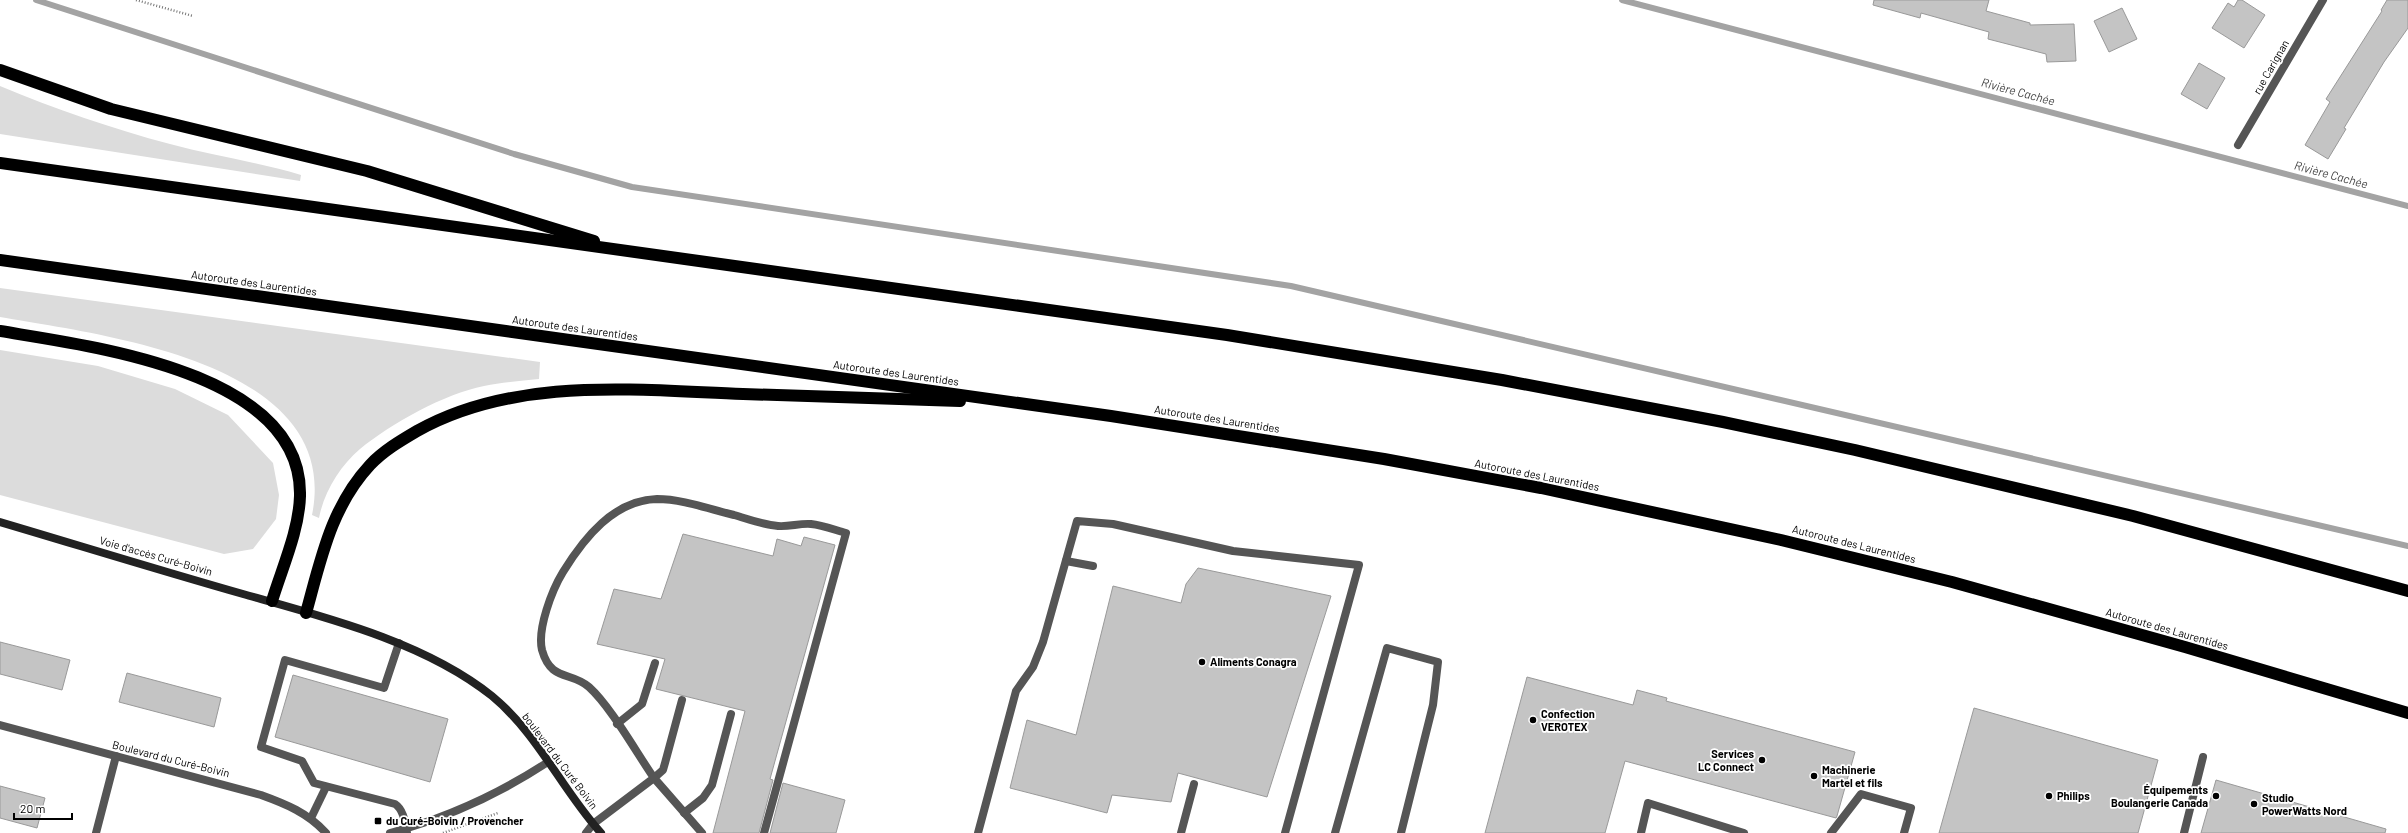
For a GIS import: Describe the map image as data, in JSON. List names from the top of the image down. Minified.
{"streets":{"highway":["Autoroute des Laurentides"],"street":["rue Carignan","Voie d'accès Curé-Boivin","Boulevard du Curé-Boivin","boulevard du Curé Boivin"]},"crossings":[["Voie d'accès Curé-Boivin","boulevard du Curé Boivin"]],"water":["Rivière Cachée"],"places":{"other":["Aliments Conagra","Confection VEROTEX","Services LC Connect","Machinerie Martel et fils","Philips","Équipements Boulangerie Canada","Studio PowerWatts Nord"],"transit":["du Curé-Boivin / Provencher"]},"scale_bar":"20 m"}
